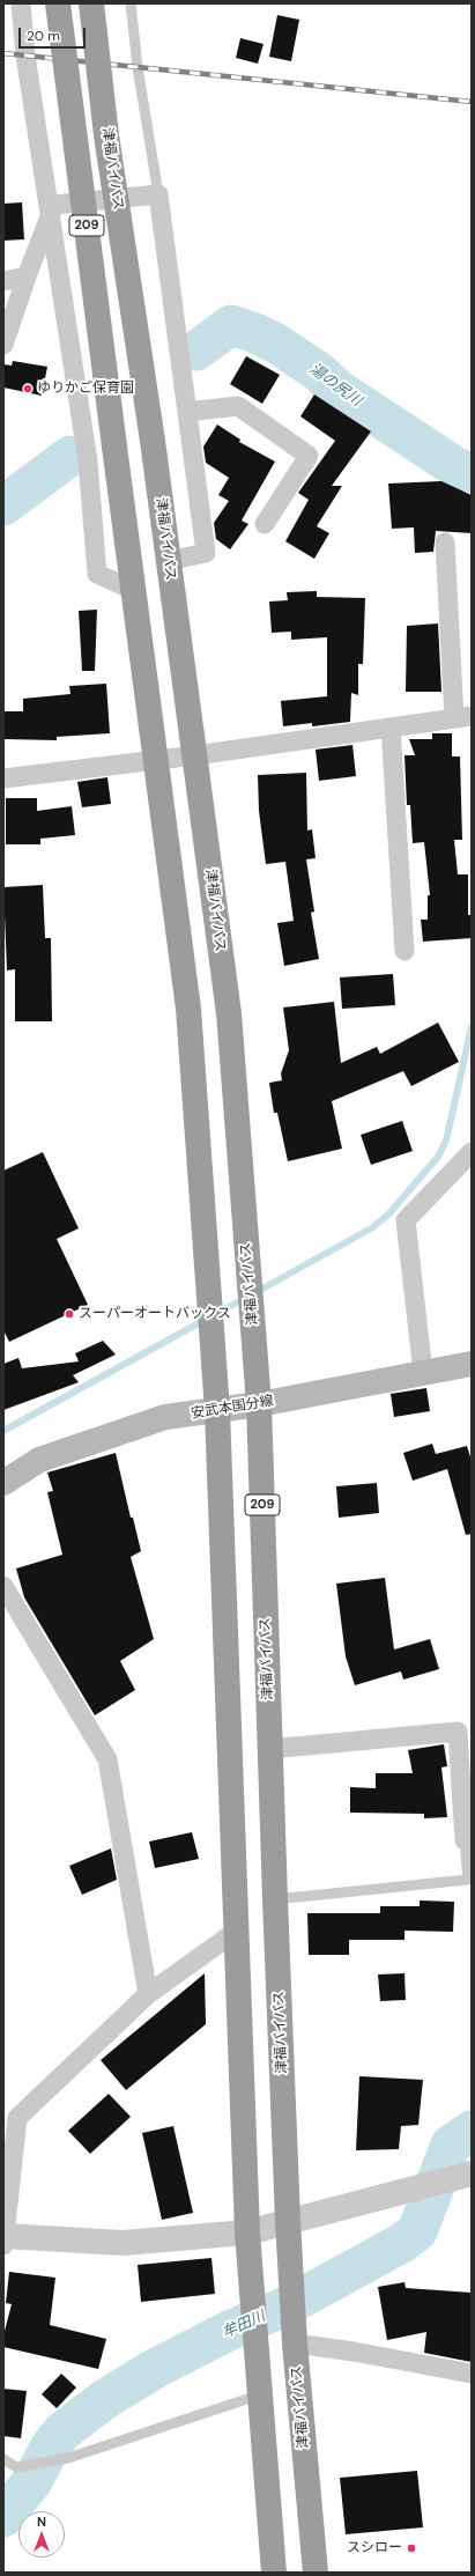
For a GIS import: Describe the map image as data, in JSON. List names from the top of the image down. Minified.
{"streets":{"highway":["津福バイパス","209"],"main road":["安武本国分線"]},"crossings":[["津福バイパス","安武本国分線"],["209","安武本国分線"]],"water":["湯の尻川","牟田川"],"places":["ゆりかご保育園","スーパーオートバックス","スシロー"],"scale_bar":"20 m","north":"top"}
